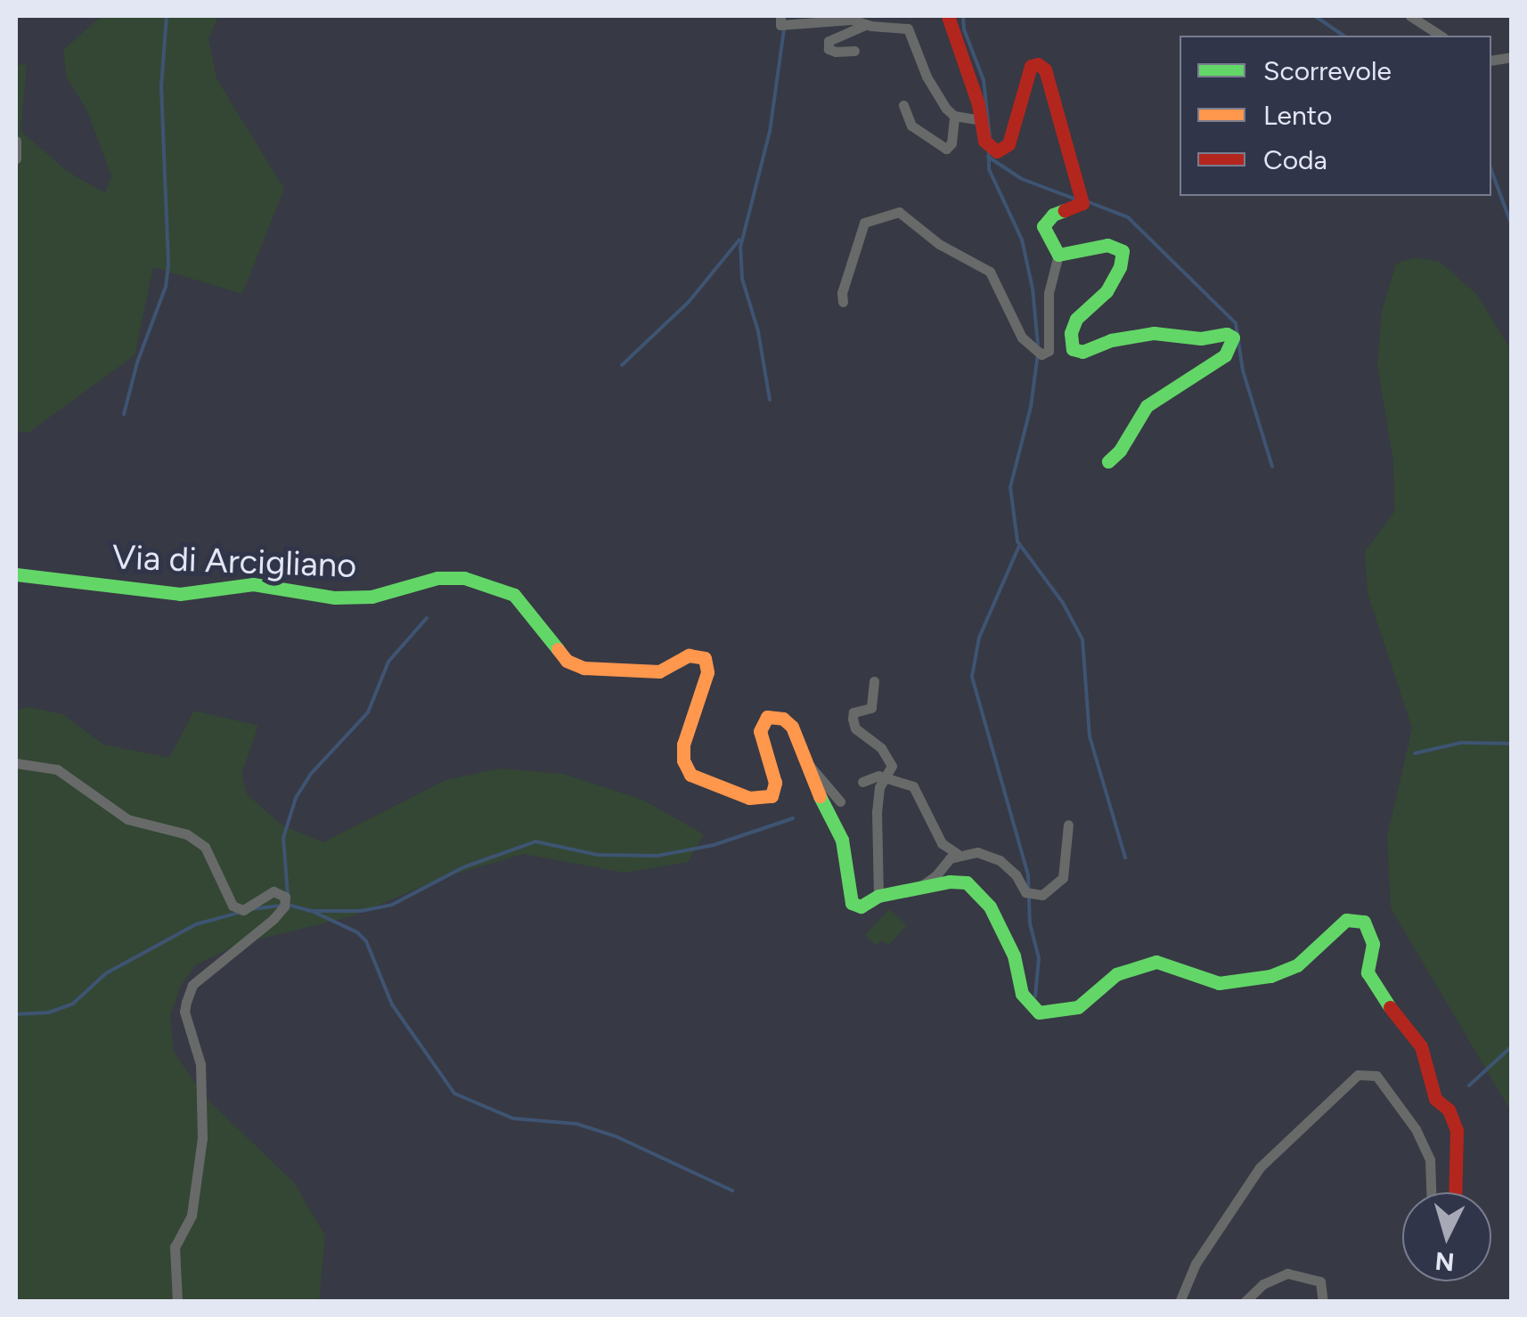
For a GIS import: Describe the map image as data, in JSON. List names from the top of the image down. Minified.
{"streets":{"street":["Via di Arcigliano"]},"legend":["Scorrevole","Lento","Coda"],"north":"bottom"}
